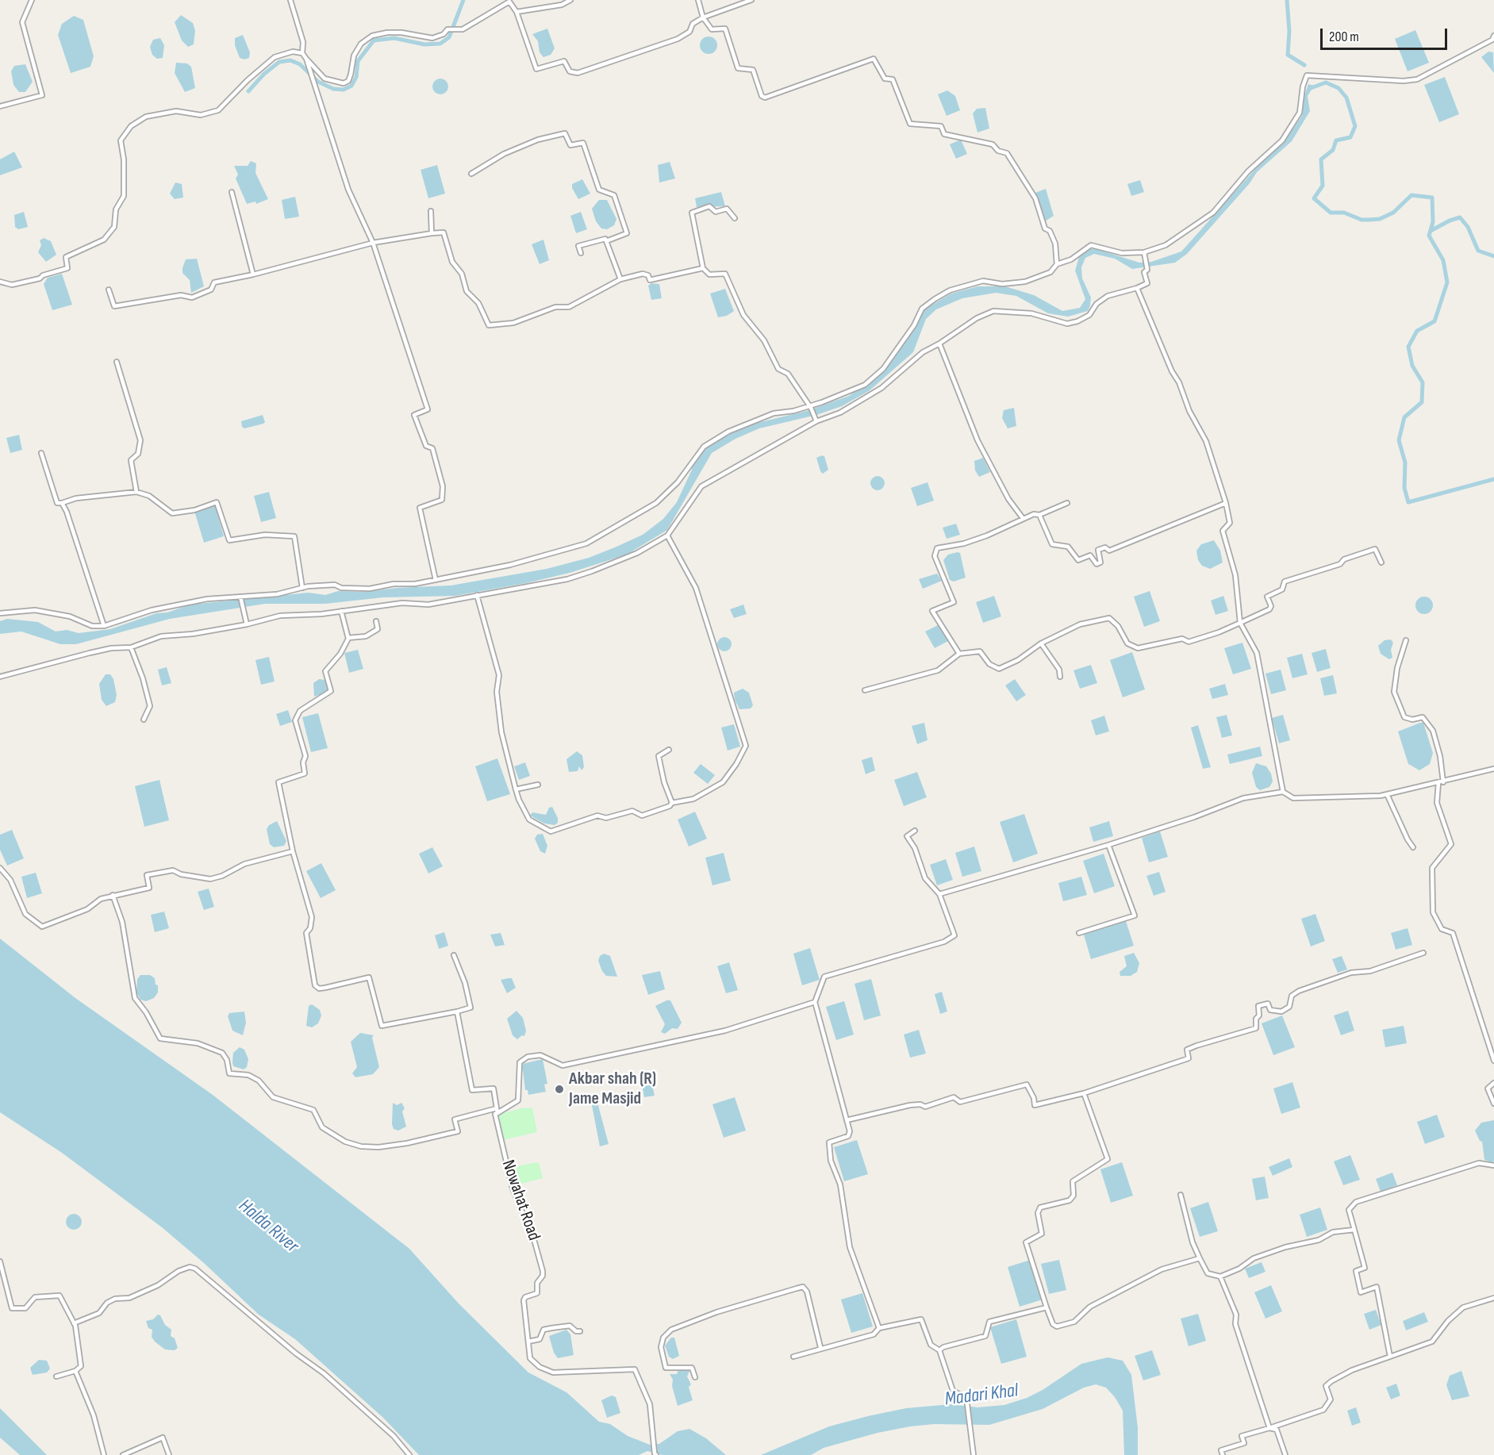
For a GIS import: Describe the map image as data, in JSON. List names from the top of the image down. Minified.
{"streets":{"street":["Nowahat Road"]},"water":["Halda River","Madari Khal"],"places":["Akbar shah (R) Jame Masjid"],"scale_bar":"200 m"}
